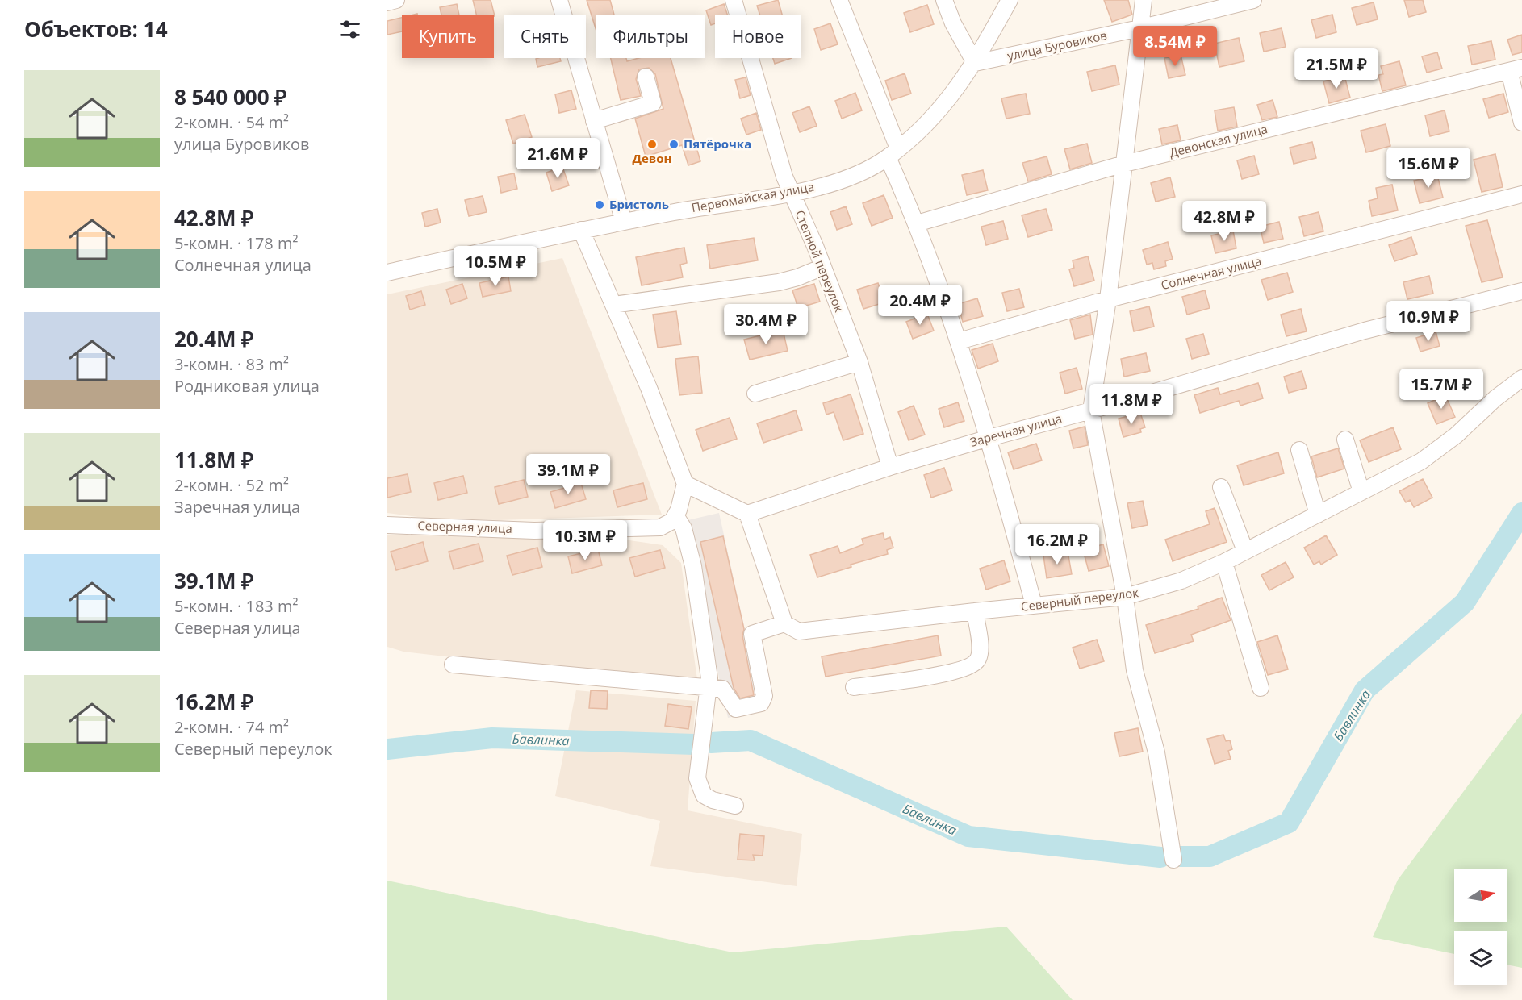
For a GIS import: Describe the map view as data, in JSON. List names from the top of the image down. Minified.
{"streets":{"street":["улица Буровиков","Девонская улица","Первомайская улица","Степной переулок","Солнечная улица","Заречная улица","Северная улица","Северный переулок"]},"crossings":[["улица Буровиков","Первомайская улица"],["Первомайская улица","Степной переулок"],["Степной переулок","Заречная улица"]],"water":["Бавлинка"],"places":["Девон","Пятёрочка","Бристоль"],"north":"right","page":{"heading":"Объектов: 14","chip":["Купить","Снять","Фильтры","Новое"],"price":["8.54M ₽","21.5M ₽","21.6M ₽","15.6M ₽","42.8M ₽","10.5M ₽","20.4M ₽","10.9M ₽","30.4M ₽","15.7M ₽","11.8M ₽","39.1M ₽","10.3M ₽","16.2M ₽"],"list":[{"name":"8 540 000 ₽","note":"2-комн. · 54 m² · улица Буровиков"},{"name":"42.8M ₽","note":"5-комн. · 178 m² · Солнечная улица"},{"name":"20.4M ₽","note":"3-комн. · 83 m² · Родниковая улица"},{"name":"11.8M ₽","note":"2-комн. · 52 m² · Заречная улица"},{"name":"39.1M ₽","note":"5-комн. · 183 m² · Северная улица"},{"name":"16.2M ₽","note":"2-комн. · 74 m² · Северный переулок"}]}}
